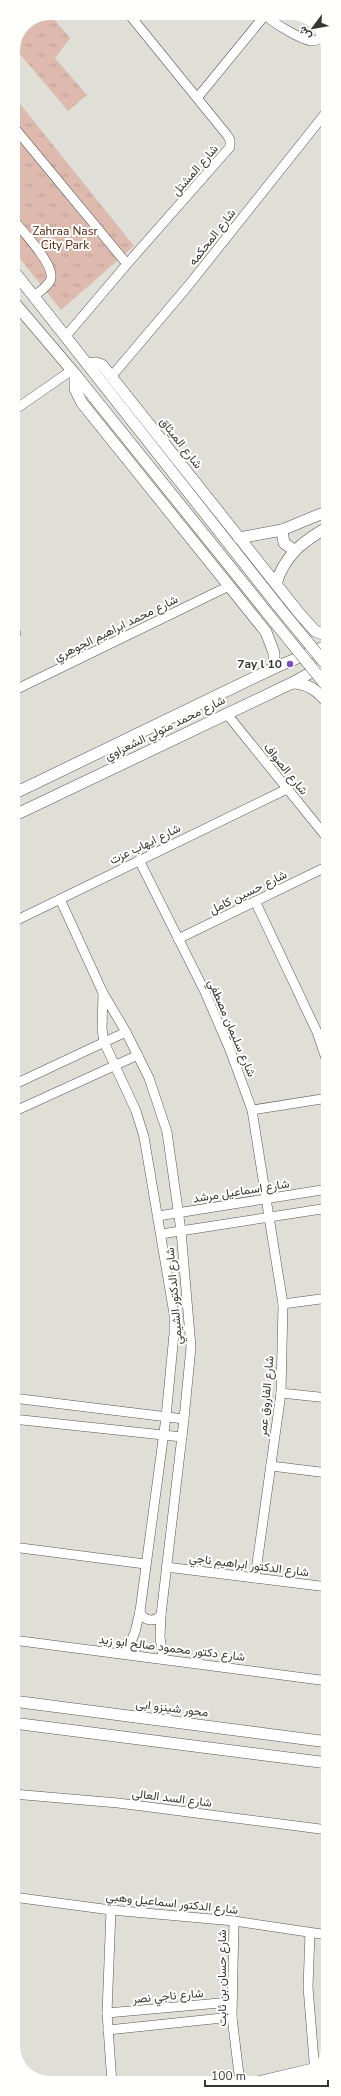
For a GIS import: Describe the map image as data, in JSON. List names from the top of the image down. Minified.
{"streets":{"main road":["شارع الميثاق","شارع محمد متولي الشعراوي","محور شينزو ابى"],"street":["شارع المشتل","شارع المحكمه","شارع محمد ابراهيم الجوهري","شارع الصواف","شارع ايهاب عزت","شارع حسين كامل","شارع سليمان مصطفي","شارع اسماعيل مرشد","شارع الدكتور الشيمي","شارع الفاروق عمر","شارع الدكتور ابراهيم ناجي","شارع دكتور محمود صالح ابو زيد","شارع السد العالى","شارع الدكتور اسماعيل وهبي","شارع حسان بن ثابت","شارع ناجي نصر"]},"crossings":[["شارع المحكمه","شارع الميثاق"],["شارع محمد متولي الشعراوي","شارع الصواف"],["شارع الصواف","شارع ايهاب عزت"],["شارع ايهاب عزت","شارع سليمان مصطفي"],["شارع ايهاب عزت","شارع الدكتور الشيمي"],["شارع حسين كامل","شارع سليمان مصطفي"],["شارع سليمان مصطفي","شارع اسماعيل مرشد"],["شارع سليمان مصطفي","شارع الفاروق عمر"],["شارع اسماعيل مرشد","شارع الدكتور الشيمي"],["شارع الدكتور الشيمي","شارع الدكتور ابراهيم ناجي"],["شارع الدكتور الشيمي","شارع دكتور محمود صالح ابو زيد"],["شارع الفاروق عمر","شارع الدكتور ابراهيم ناجي"],["شارع الدكتور اسماعيل وهبي","شارع حسان بن ثابت"],["شارع حسان بن ثابت","شارع ناجي نصر"]],"parks":["Zahraa Nasr City Park"],"places":["7ay l 10"],"scale_bar":"100 m","north":"bottom left"}
